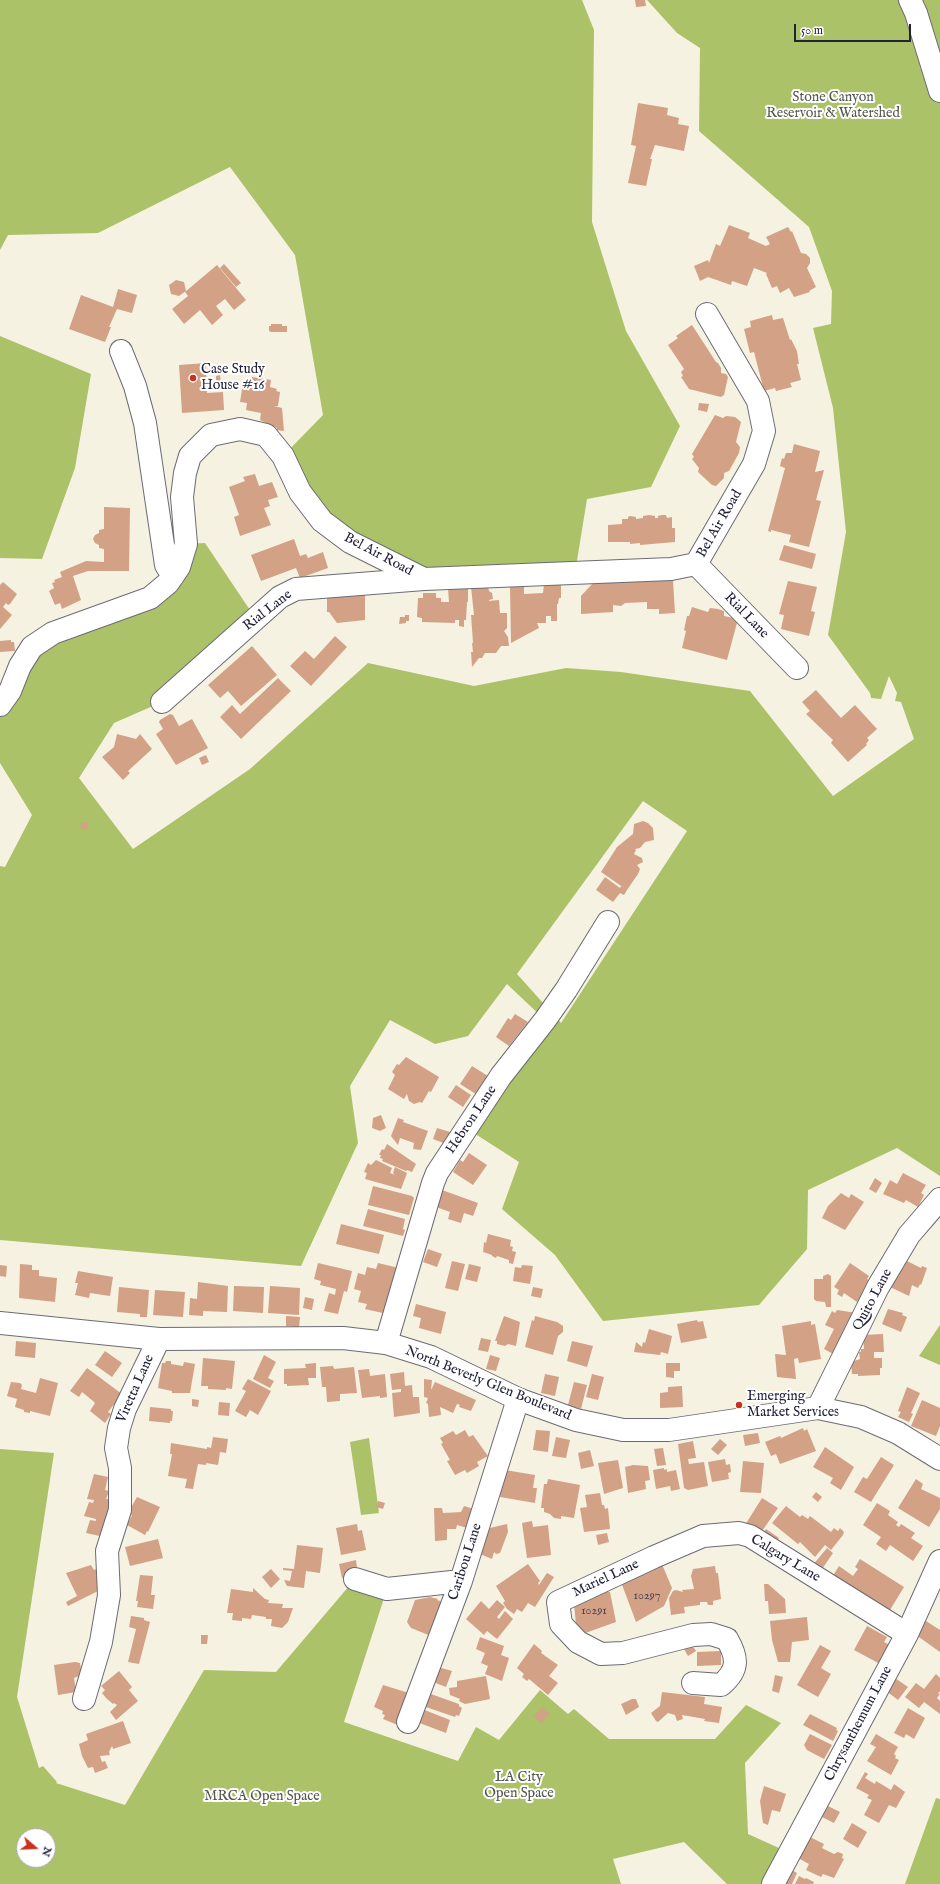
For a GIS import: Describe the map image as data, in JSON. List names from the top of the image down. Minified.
{"streets":{"street":["Bel Air Road","Rial Lane","Hebron Lane","Quito Lane","North Beverly Glen Boulevard","Viretta Lane","Calgary Lane","Caribou Lane","Mariel Lane","Chrysanthemum Lane"]},"crossings":[["Bel Air Road","Rial Lane"],["Hebron Lane","North Beverly Glen Boulevard"],["Quito Lane","North Beverly Glen Boulevard"],["North Beverly Glen Boulevard","Viretta Lane"],["North Beverly Glen Boulevard","Caribou Lane"],["Calgary Lane","Mariel Lane"],["Calgary Lane","Chrysanthemum Lane"]],"parks":["Stone Canyon Reservoir & Watershed","LA City Open Space","MRCA Open Space"],"places":["Case Study House #16","Emerging Market Services"],"house_numbers":["10297","10291"],"scale_bar":"50 m","north":"right"}
